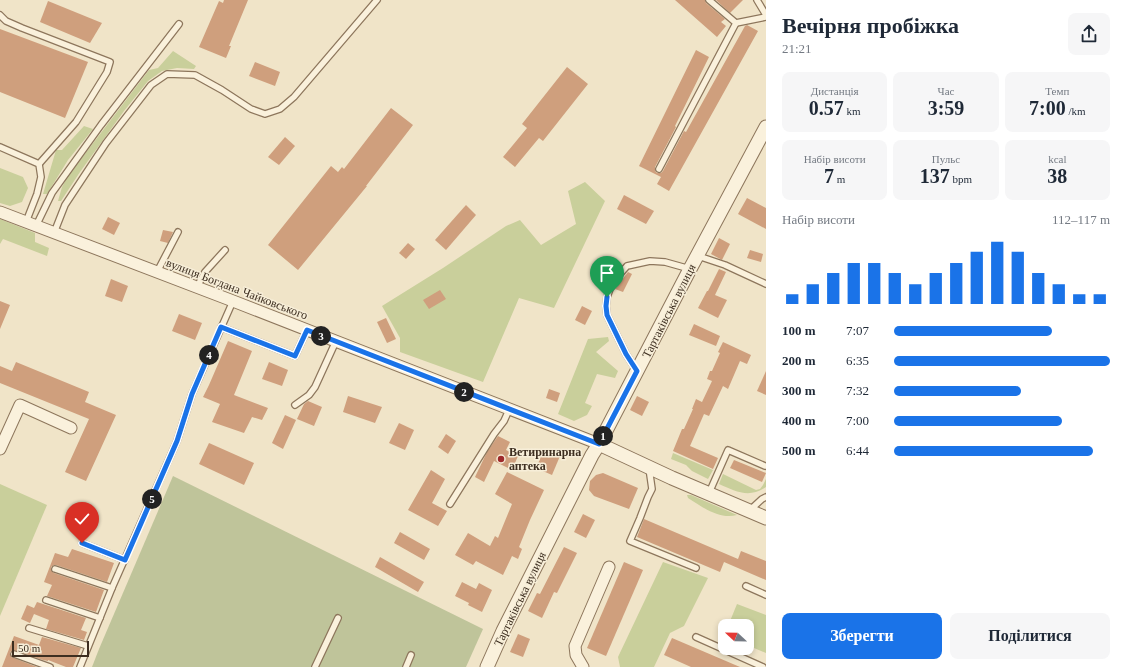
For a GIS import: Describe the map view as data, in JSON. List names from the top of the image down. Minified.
{"streets":{"street":["вулиця Богдана Чайковського","Тартаківська вулиця"]},"crossings":[["вулиця Богдана Чайковського","Тартаківська вулиця"]],"places":["Ветиринарна аптека"],"scale_bar":"50 m","north":"left","page":{"heading":["Вечірня пробіжка","21:21"],"stats":[["Дистанція","0.57 km"],["Час","3:59"],["Темп","7:00 /km"],["Набір висоти","7 m"],["Пульс","137 bpm"],["kcal","38"]],"chart":["Набір висоти","112–117 m"],"list":[{"name":"100 m","note":"7:07"},{"name":"200 m","note":"6:35"},{"name":"300 m","note":"7:32"},{"name":"400 m","note":"7:00"},{"name":"500 m","note":"6:44"}],"pins":["3","4","2","1","5"],"buttons":["Зберегти","Поділитися"],"scale":"50 m"}}
